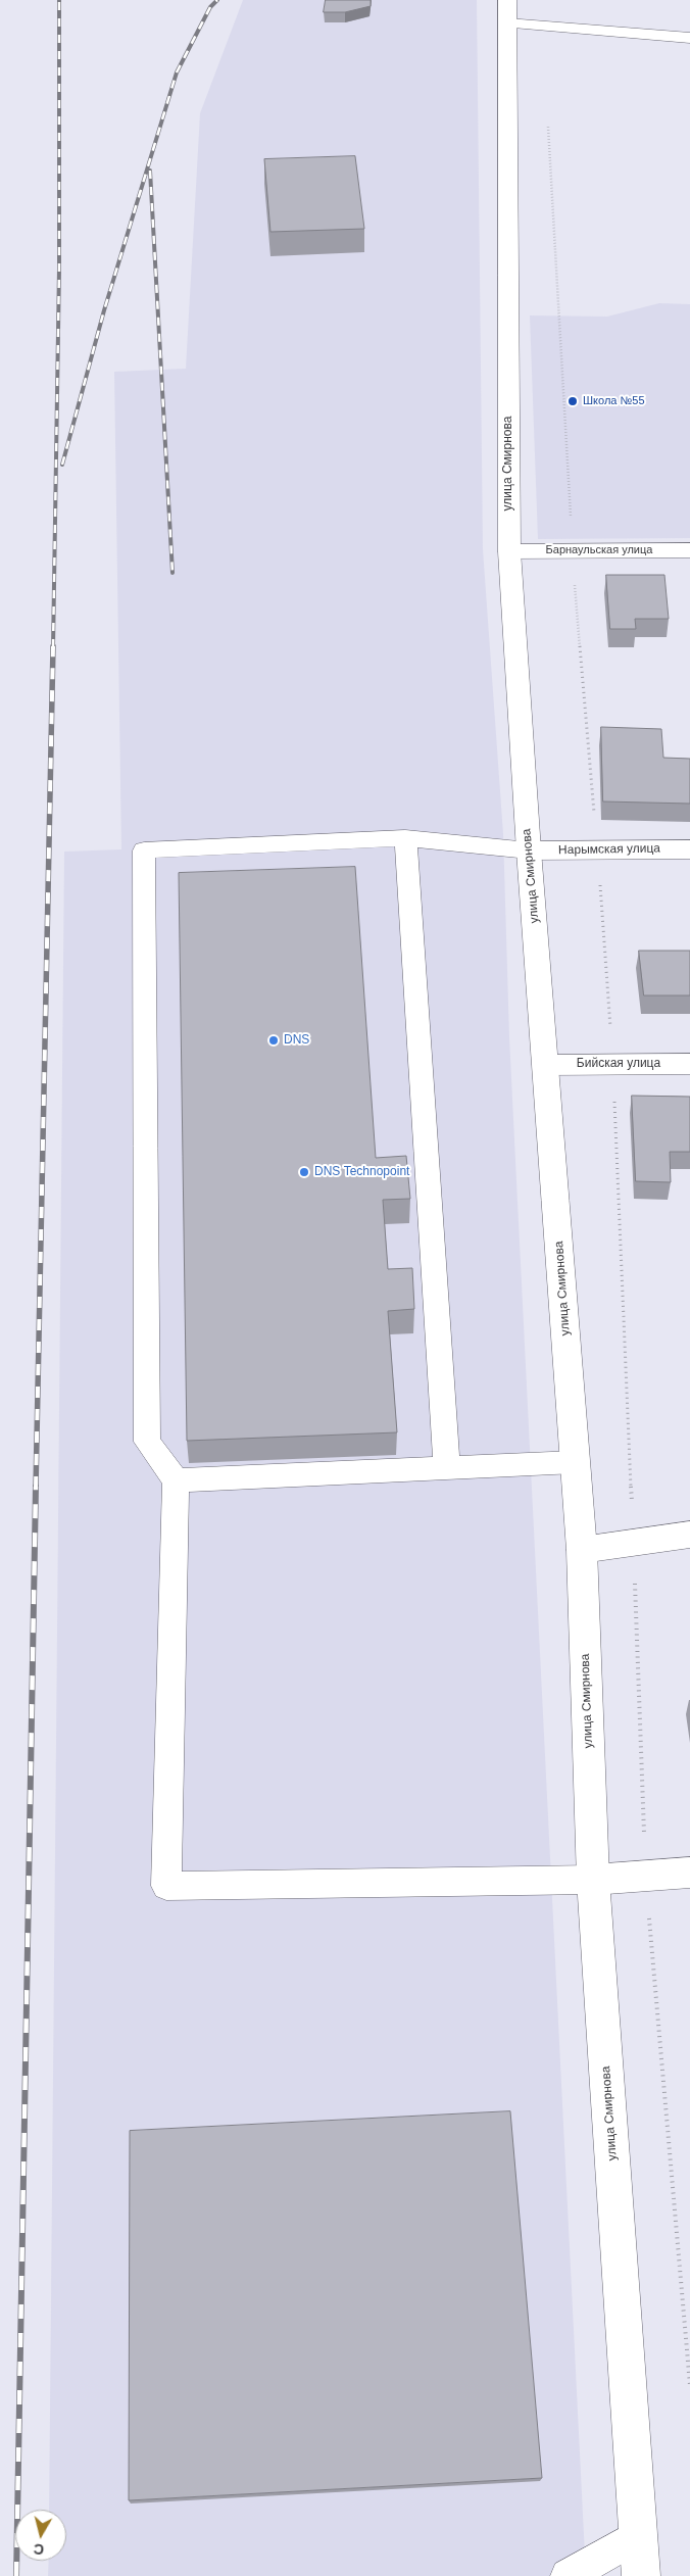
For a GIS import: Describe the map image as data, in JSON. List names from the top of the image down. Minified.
{"streets":{"main road":["улица Смирнова","Барнаульская улица","Нарымская улица","Бийская улица"]},"crossings":[["улица Смирнова","Барнаульская улица"],["улица Смирнова","Нарымская улица"],["улица Смирнова","Бийская улица"]],"places":["Школа №55","DNS","DNS Technopoint"],"north":"bottom"}
